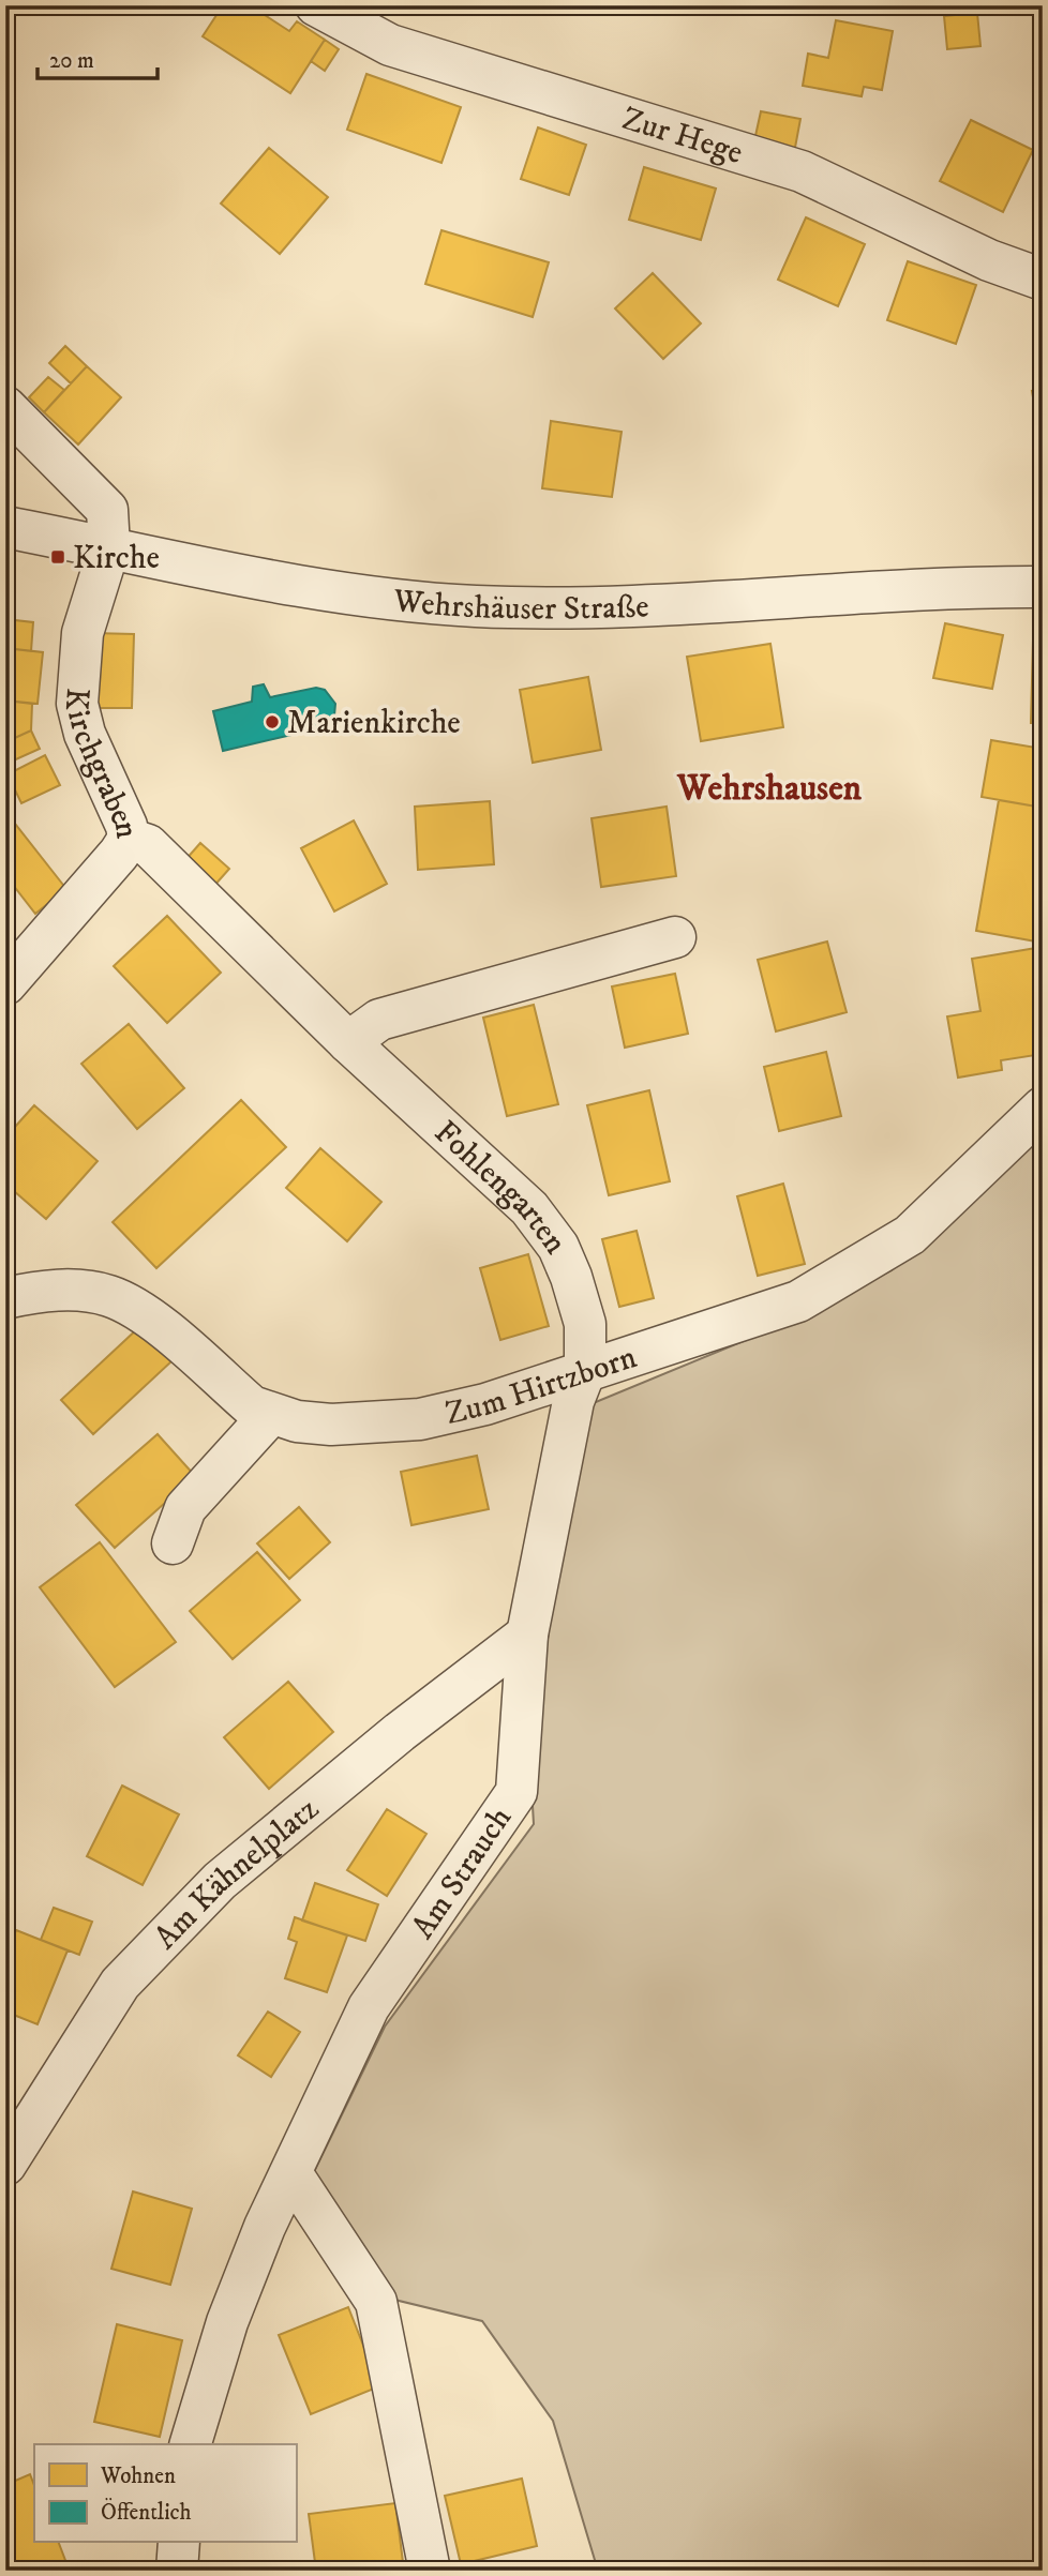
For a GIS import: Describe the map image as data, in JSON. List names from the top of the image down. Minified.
{"streets":{"street":["Zur Hege","Wehrshäuser Straße","Kirchgraben","Fohlengarten","Zum Hirtzborn","Am Strauch","Am Kähnelplatz"]},"crossings":[["Wehrshäuser Straße","Kirchgraben"],["Kirchgraben","Fohlengarten"],["Fohlengarten","Zum Hirtzborn"],["Fohlengarten","Am Strauch"],["Zum Hirtzborn","Am Strauch"],["Am Strauch","Am Kähnelplatz"]],"districts":["Wehrshausen"],"places":{"transit":["Kirche"],"other":["Marienkirche"]},"legend":["Wohnen","Öffentlich"],"scale_bar":"20 m"}
